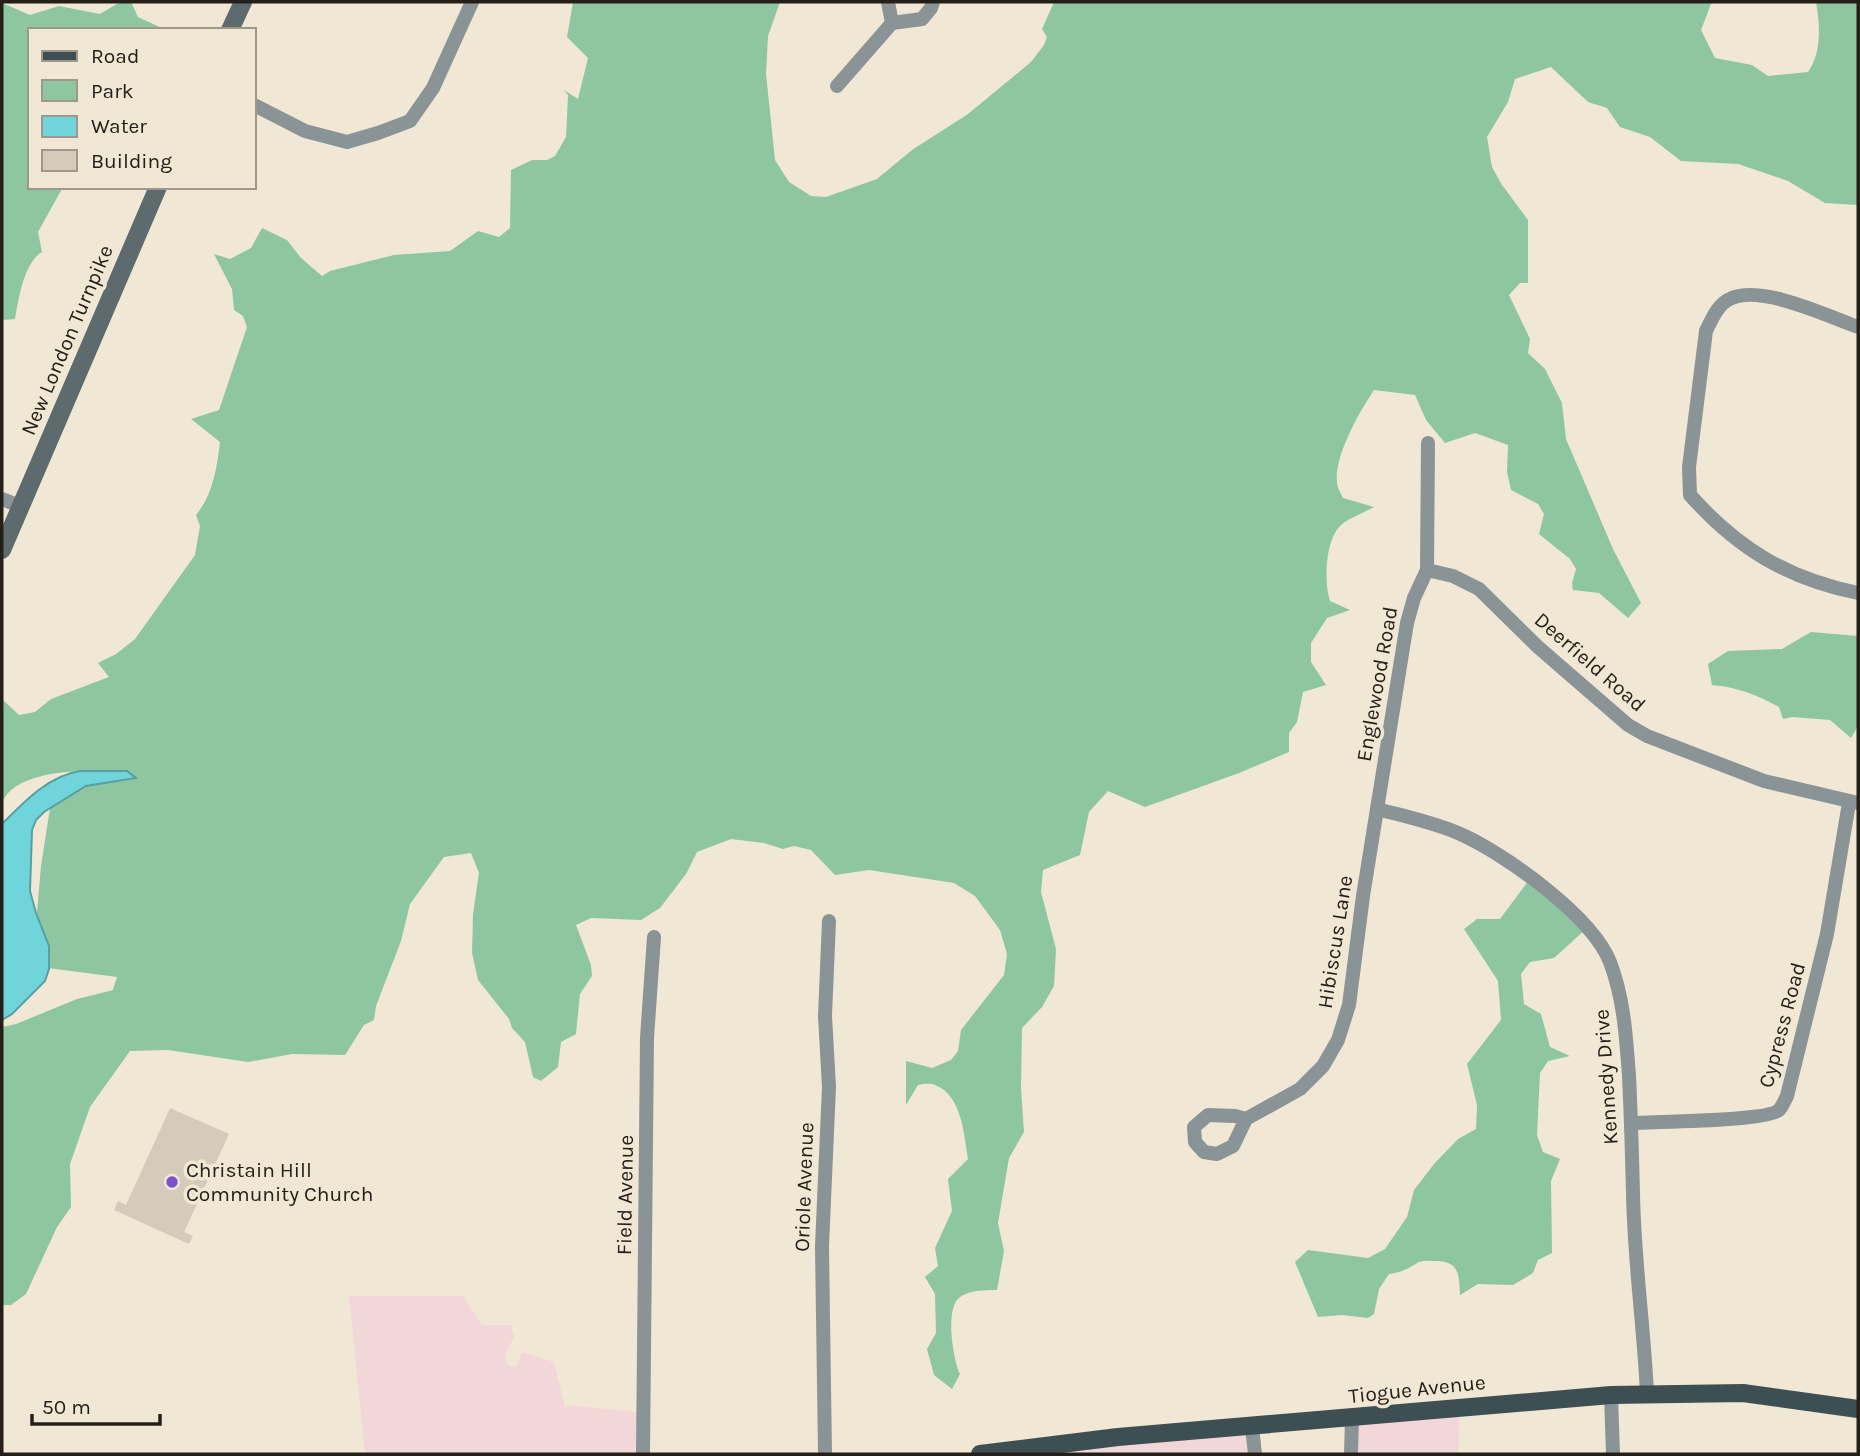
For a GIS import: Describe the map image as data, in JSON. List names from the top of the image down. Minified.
{"streets":{"main road":["New London Turnpike","Tiogue Avenue"],"street":["Deerfield Road","Englewood Road","Hibiscus Lane","Cypress Road","Kennedy Drive","Oriole Avenue","Field Avenue"]},"crossings":[["Deerfield Road","Englewood Road"],["Deerfield Road","Cypress Road"],["Englewood Road","Hibiscus Lane"],["Englewood Road","Kennedy Drive"],["Hibiscus Lane","Kennedy Drive"],["Cypress Road","Kennedy Drive"],["Kennedy Drive","Tiogue Avenue"]],"places":["Christain Hill Community Church"],"legend":["Road","Park","Water","Building"],"scale_bar":"50 m"}
